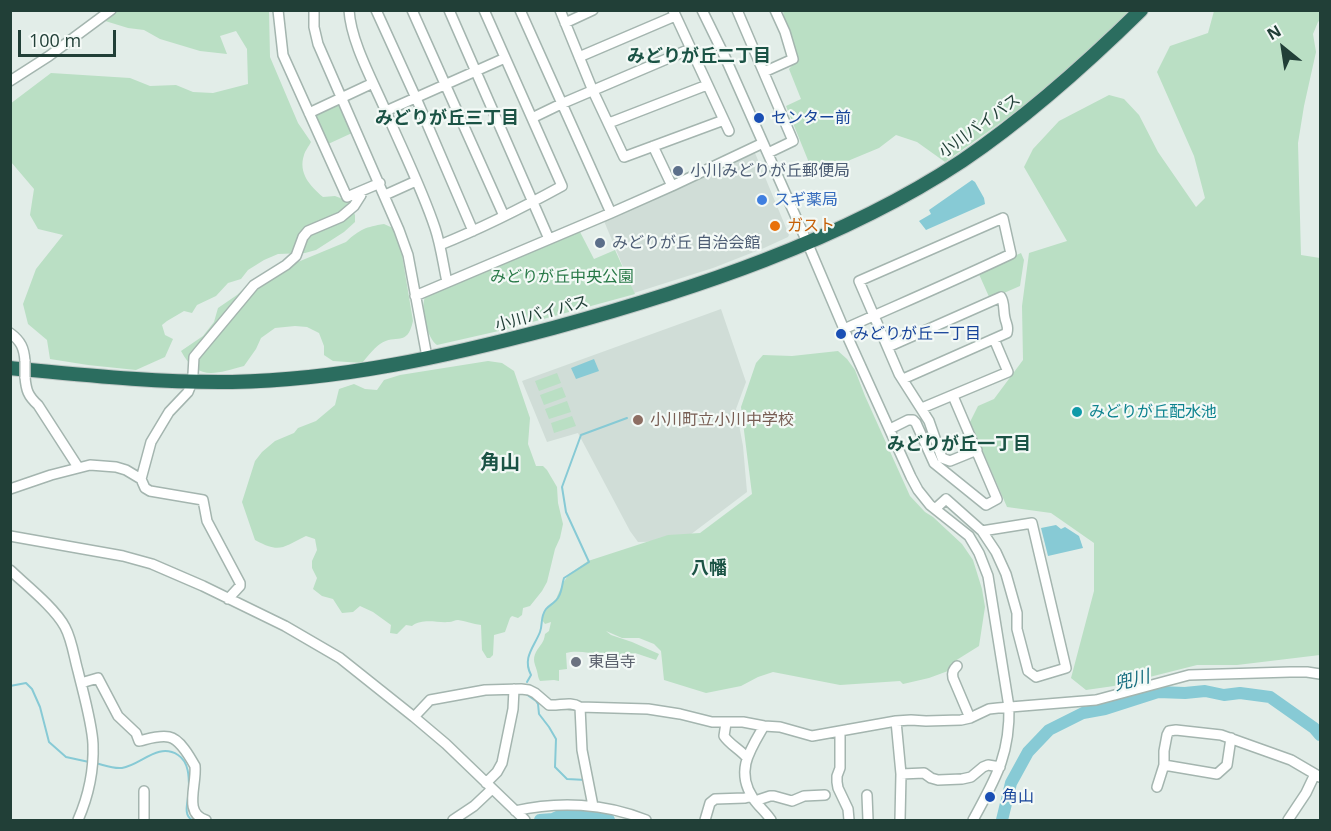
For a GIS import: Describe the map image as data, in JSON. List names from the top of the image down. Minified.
{"streets":{"highway":["小川バイパス"]},"districts":["みどりが丘二丁目","みどりが丘三丁目","みどりが丘一丁目","角山","八幡"],"water":["兜川"],"parks":["みどりが丘中央公園"],"places":["センター前","小川みどりが丘郵便局","スギ薬局","ガスト","みどりが丘 自治会館","みどりが丘一丁目","みどりが丘配水池","小川町立小川中学校","東昌寺","角山"],"scale_bar":"100 m","north":"top left"}
